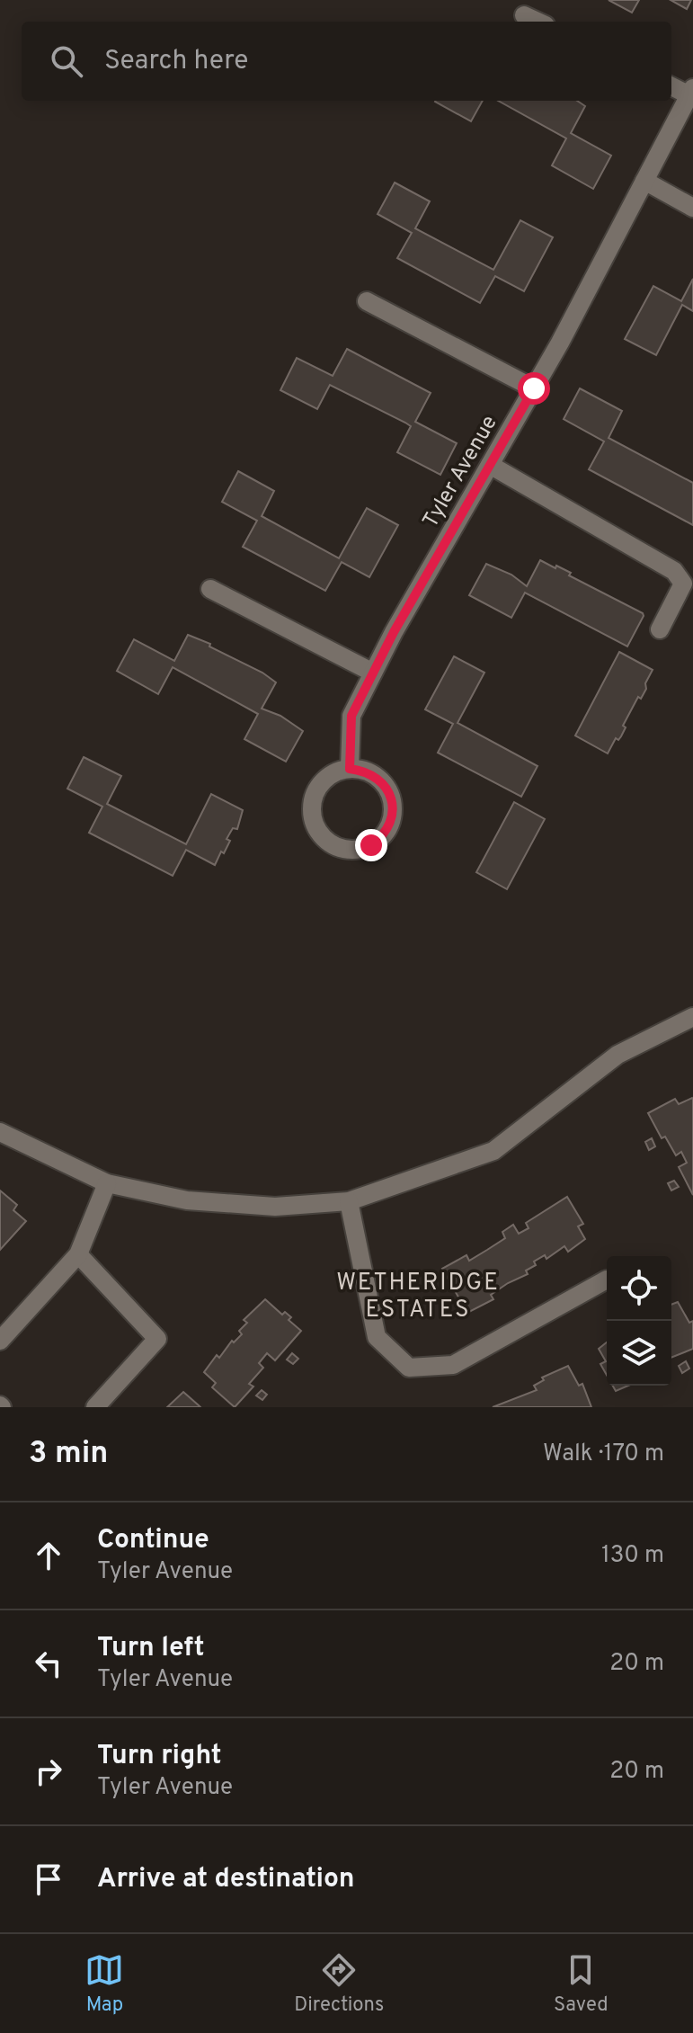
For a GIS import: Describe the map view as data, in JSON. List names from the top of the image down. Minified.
{"streets":{"street":["Tyler Avenue"]},"districts":["WETHERIDGE ESTATES"],"page":{"search":"Search here","heading":["3 min","Walk · 170 m"],"list":[["Continue","Tyler Avenue","130 m"],["Turn left","Tyler Avenue","20 m"],["Turn right","Tyler Avenue","20 m"],"Arrive at destination"],"nav":["Map","Directions","Saved"]}}
